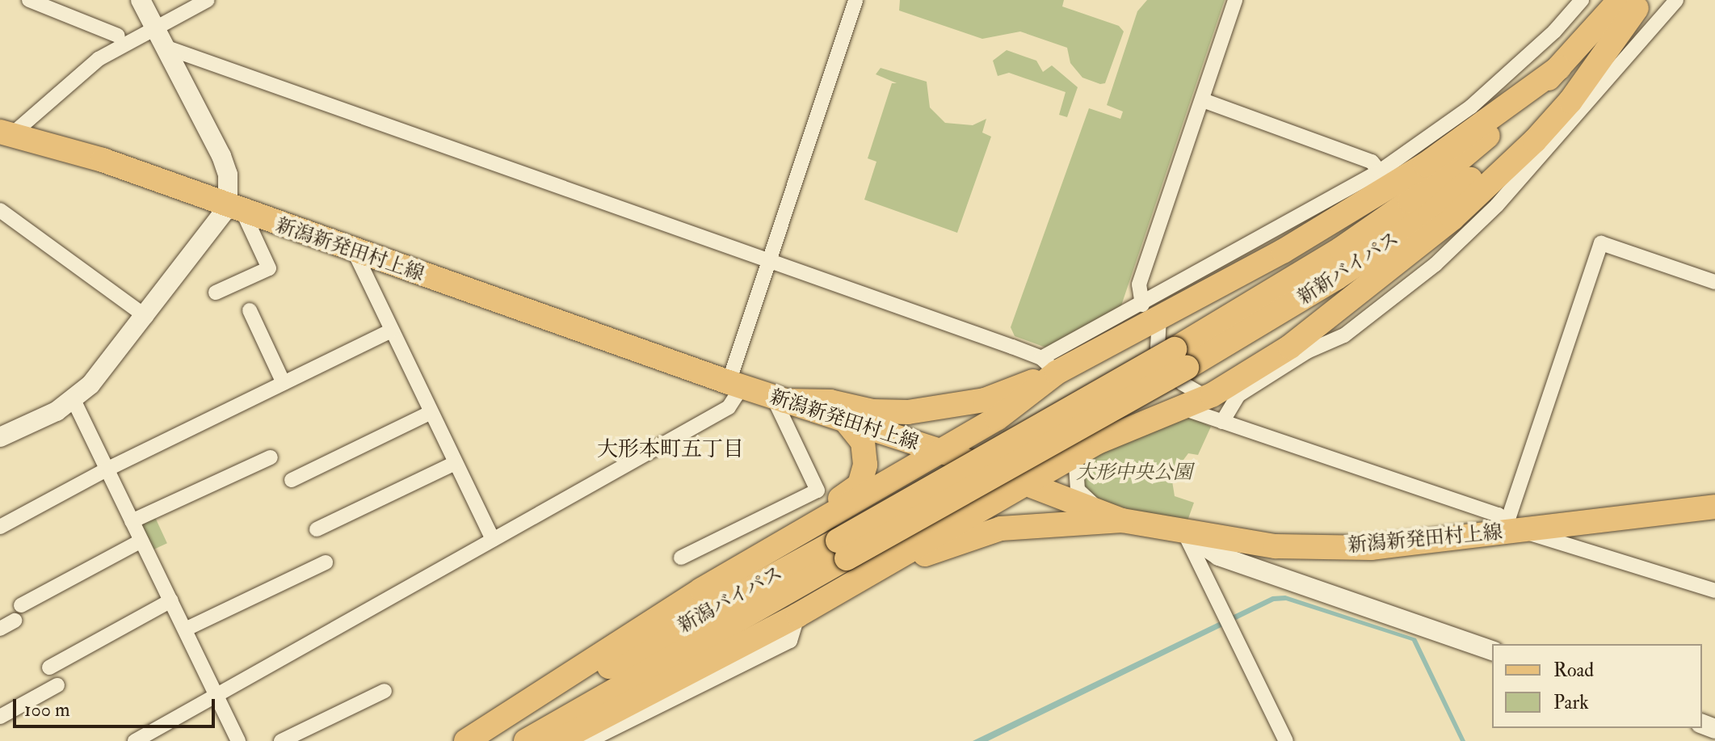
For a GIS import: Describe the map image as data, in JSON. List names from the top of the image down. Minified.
{"streets":{"main road":["新潟新発田村上線","新新バイパス","新潟バイパス"]},"crossings":[["新潟新発田村上線","新新バイパス"],["新潟新発田村上線","新潟バイパス"],["新新バイパス","新潟バイパス"]],"districts":["大形本町五丁目"],"parks":["大形中央公園"],"legend":["Road","Park"],"scale_bar":"100 m"}
